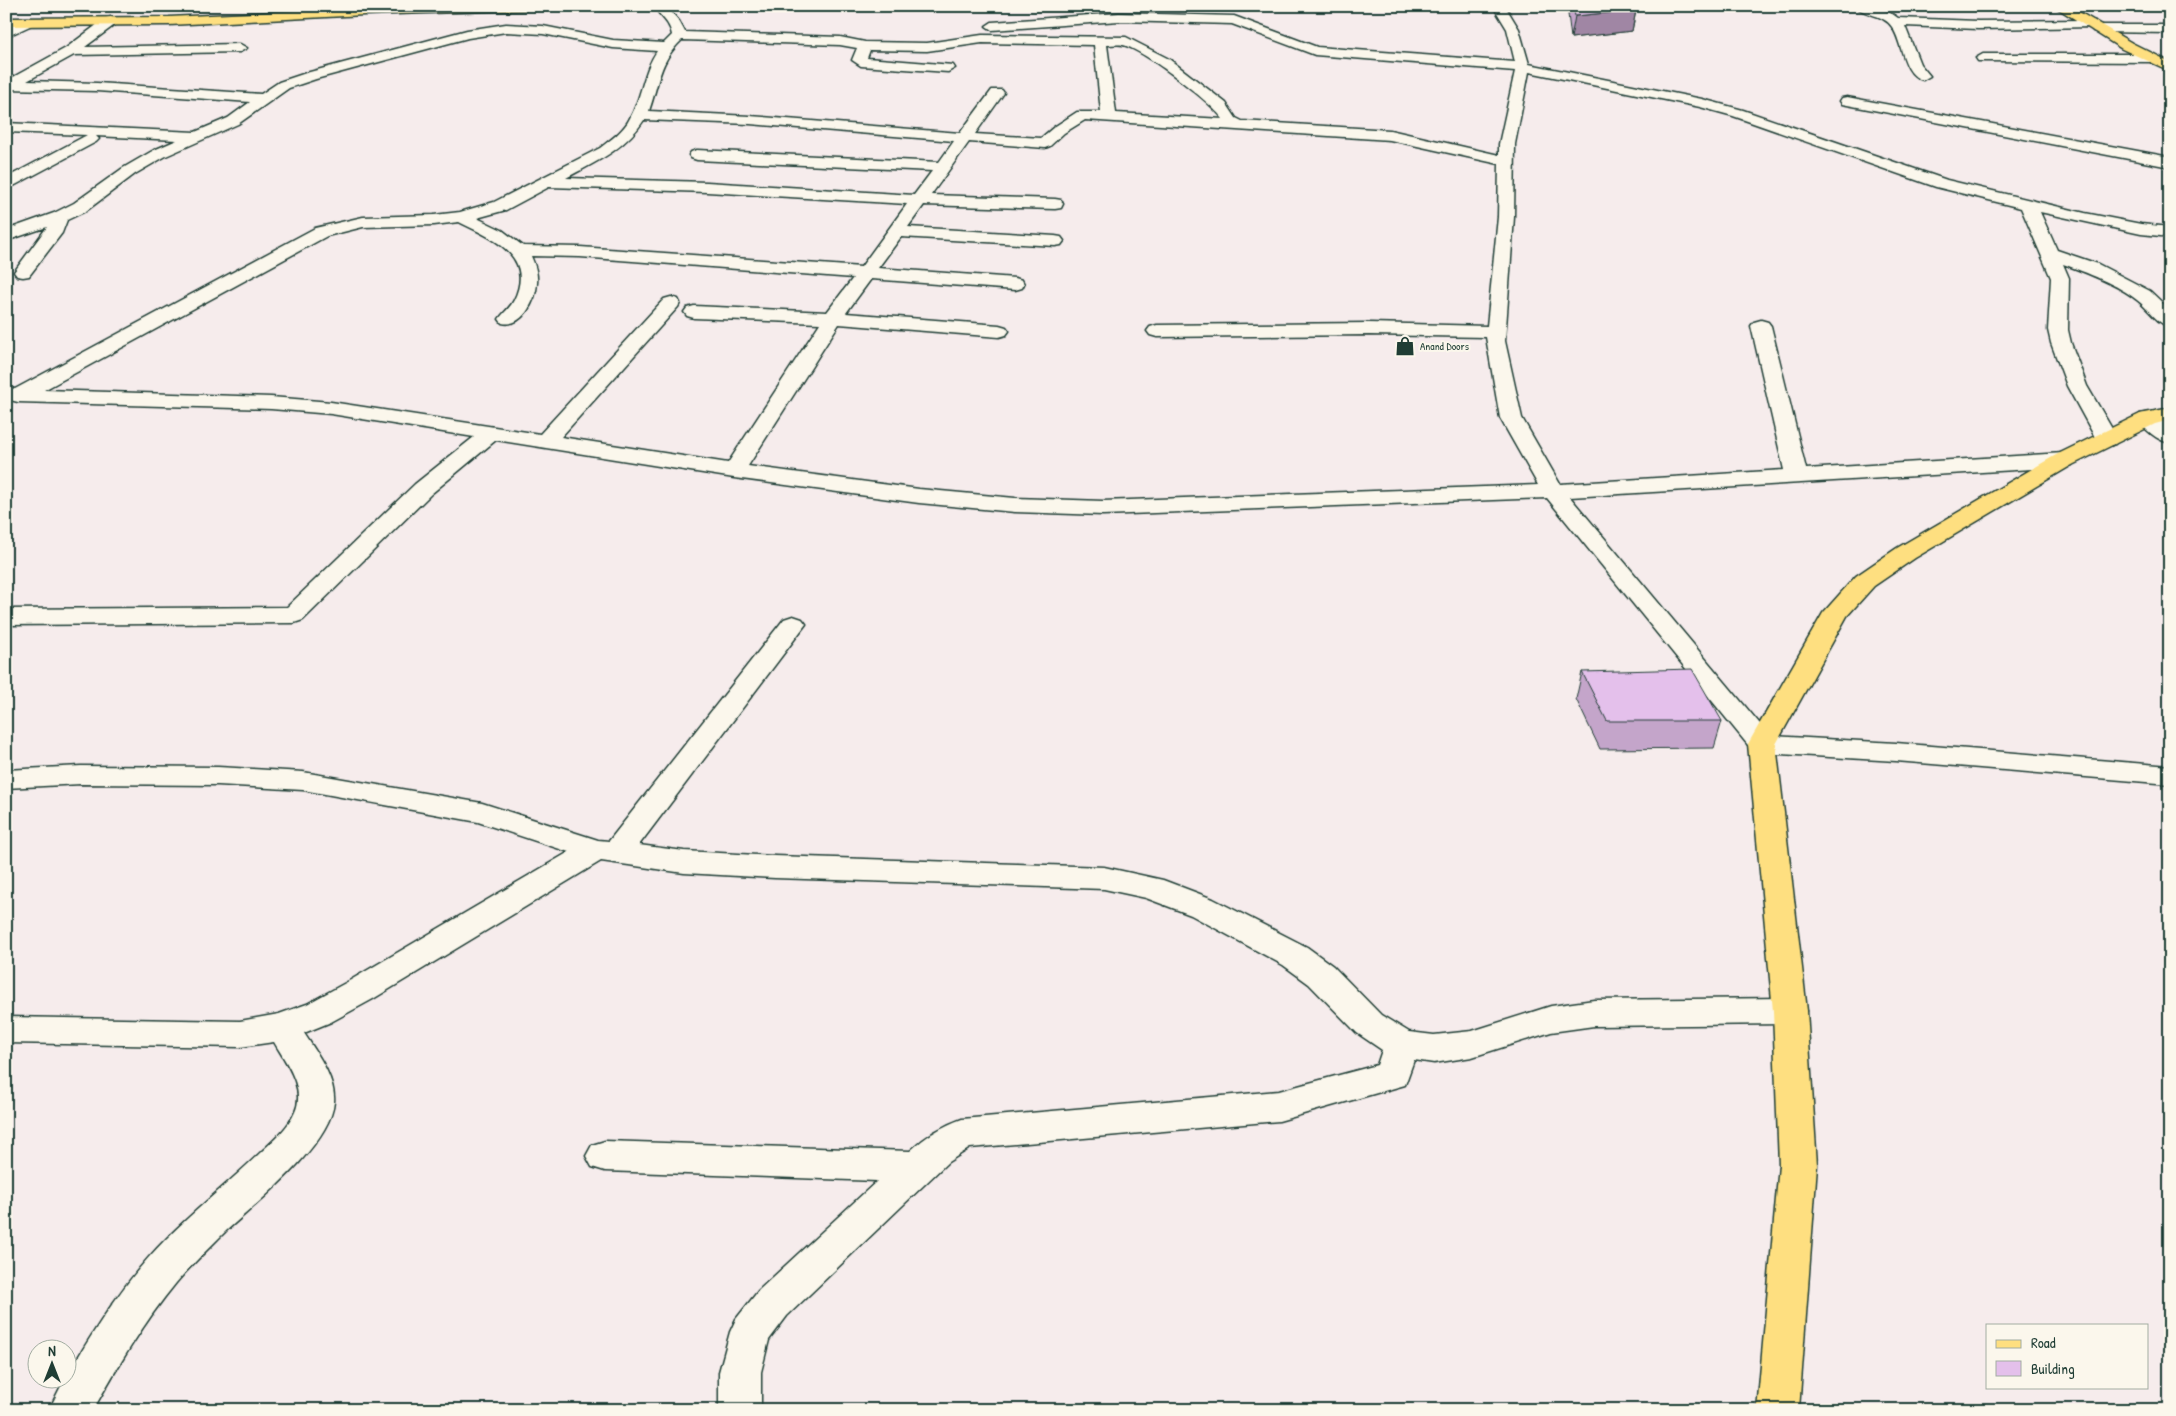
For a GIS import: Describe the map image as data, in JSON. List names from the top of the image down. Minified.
{"places":{"shop":["Anand Doors"]},"legend":["Road","Building"],"north":"top"}
